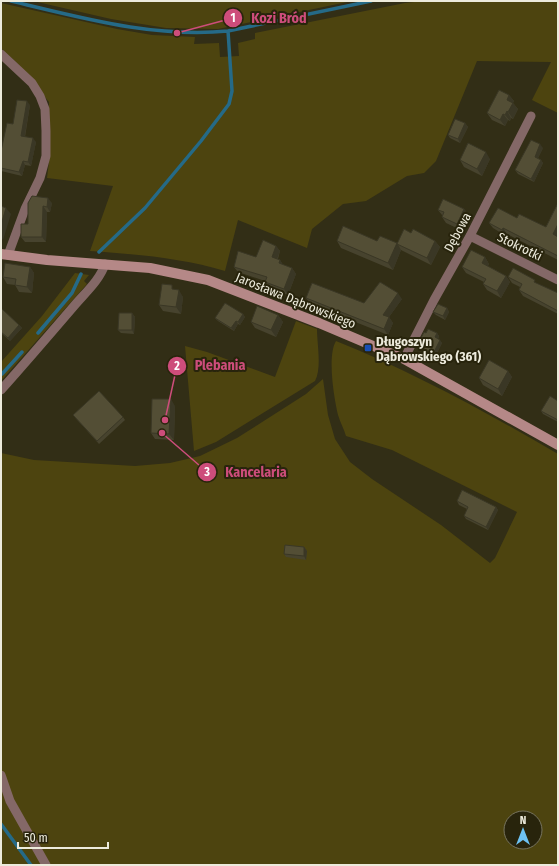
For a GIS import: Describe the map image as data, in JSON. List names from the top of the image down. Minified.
{"streets":{"street":["Dębowa","Stokrotki","Jarosława Dąbrowskiego"]},"crossings":[["Dębowa","Stokrotki"],["Dębowa","Jarosława Dąbrowskiego"]],"places":{"other":["Kozi Bród","Plebania","Kancelaria"],"transit":["Długoszyn Dąbrowskiego (361)"]},"scale_bar":"50 m","north":"top"}
